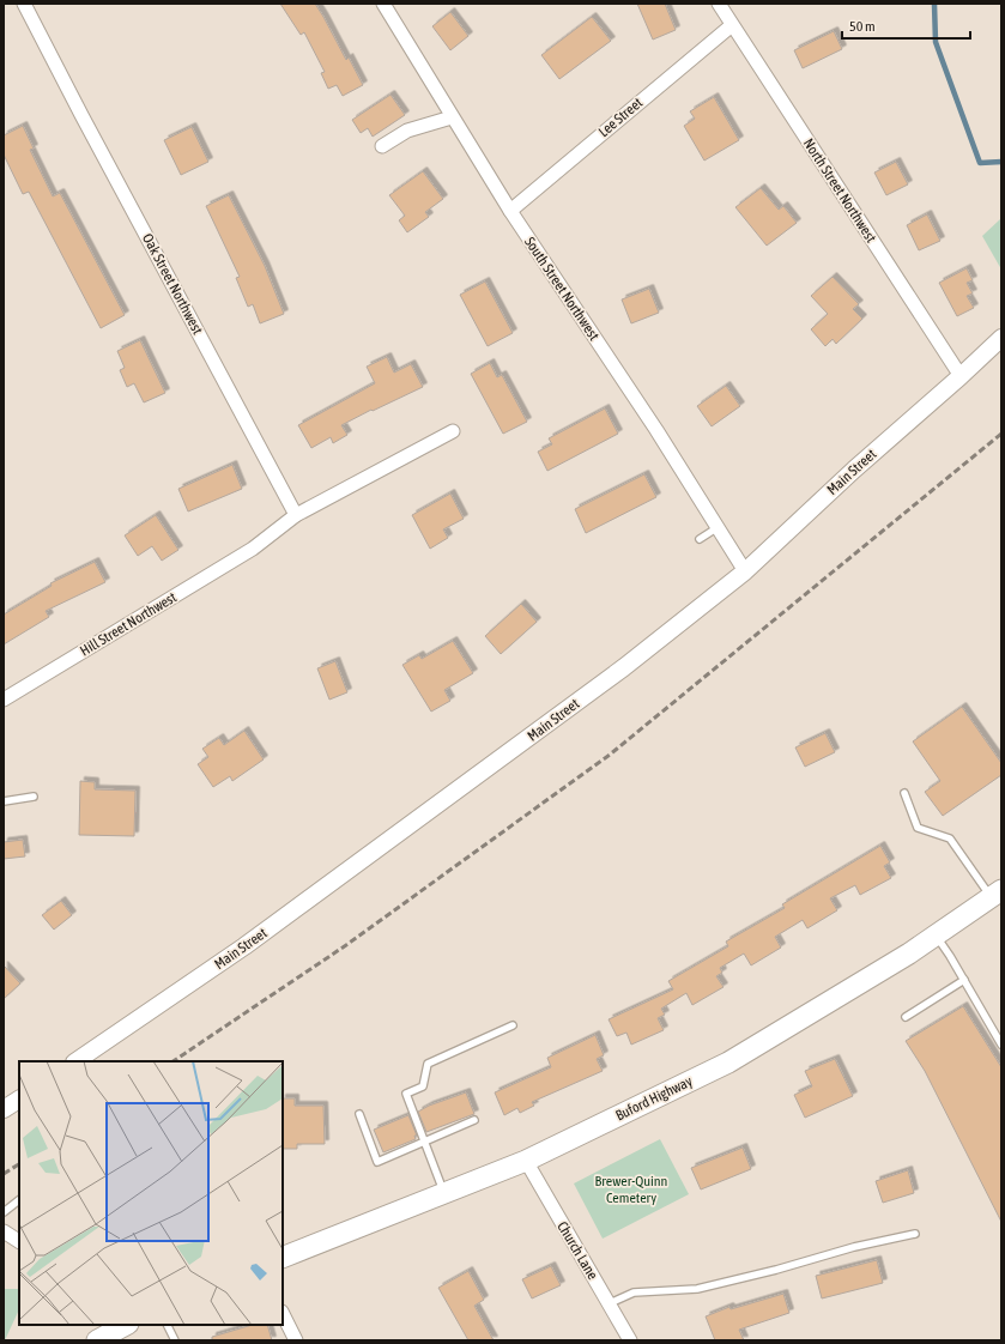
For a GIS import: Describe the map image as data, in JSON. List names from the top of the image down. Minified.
{"streets":{"main road":["Buford Highway"],"street":["Lee Street","North Street Northwest","Oak Street Northwest","South Street Northwest","Main Street","Hill Street Northwest","Church Lane"]},"crossings":[["Lee Street","North Street Northwest"],["Lee Street","South Street Northwest"],["North Street Northwest","Main Street"],["Oak Street Northwest","Hill Street Northwest"],["South Street Northwest","Main Street"],["Buford Highway","Church Lane"]],"parks":["Brewer-Quinn Cemetery"],"scale_bar":"50 m"}
